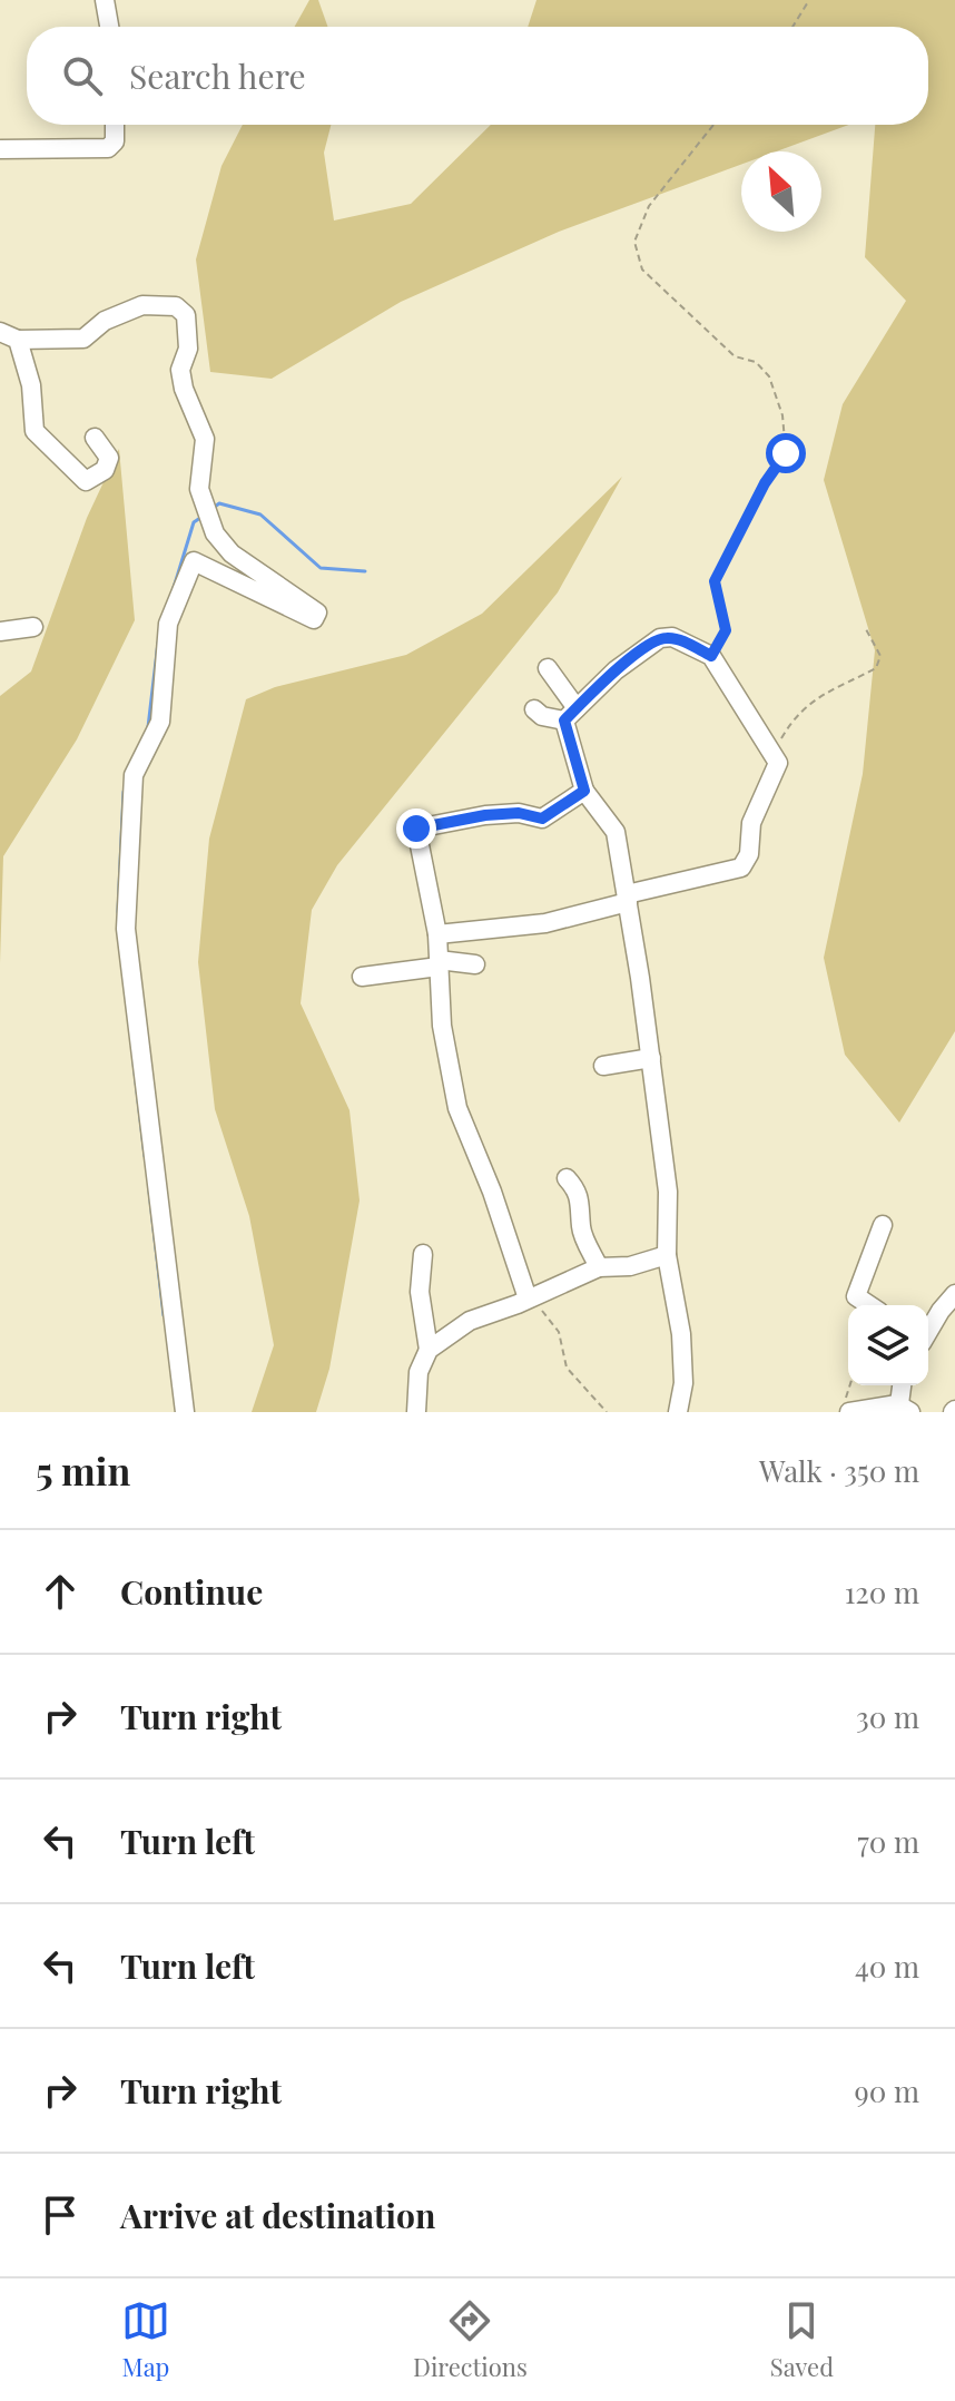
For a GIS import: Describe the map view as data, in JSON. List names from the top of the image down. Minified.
{"north":"top left","page":{"search":"Search here","heading":["5 min","Walk · 350 m"],"list":[["Continue","120 m"],["Turn right","30 m"],["Turn left","70 m"],["Turn left","40 m"],["Turn right","90 m"],"Arrive at destination"],"nav":["Map","Directions","Saved"]}}
